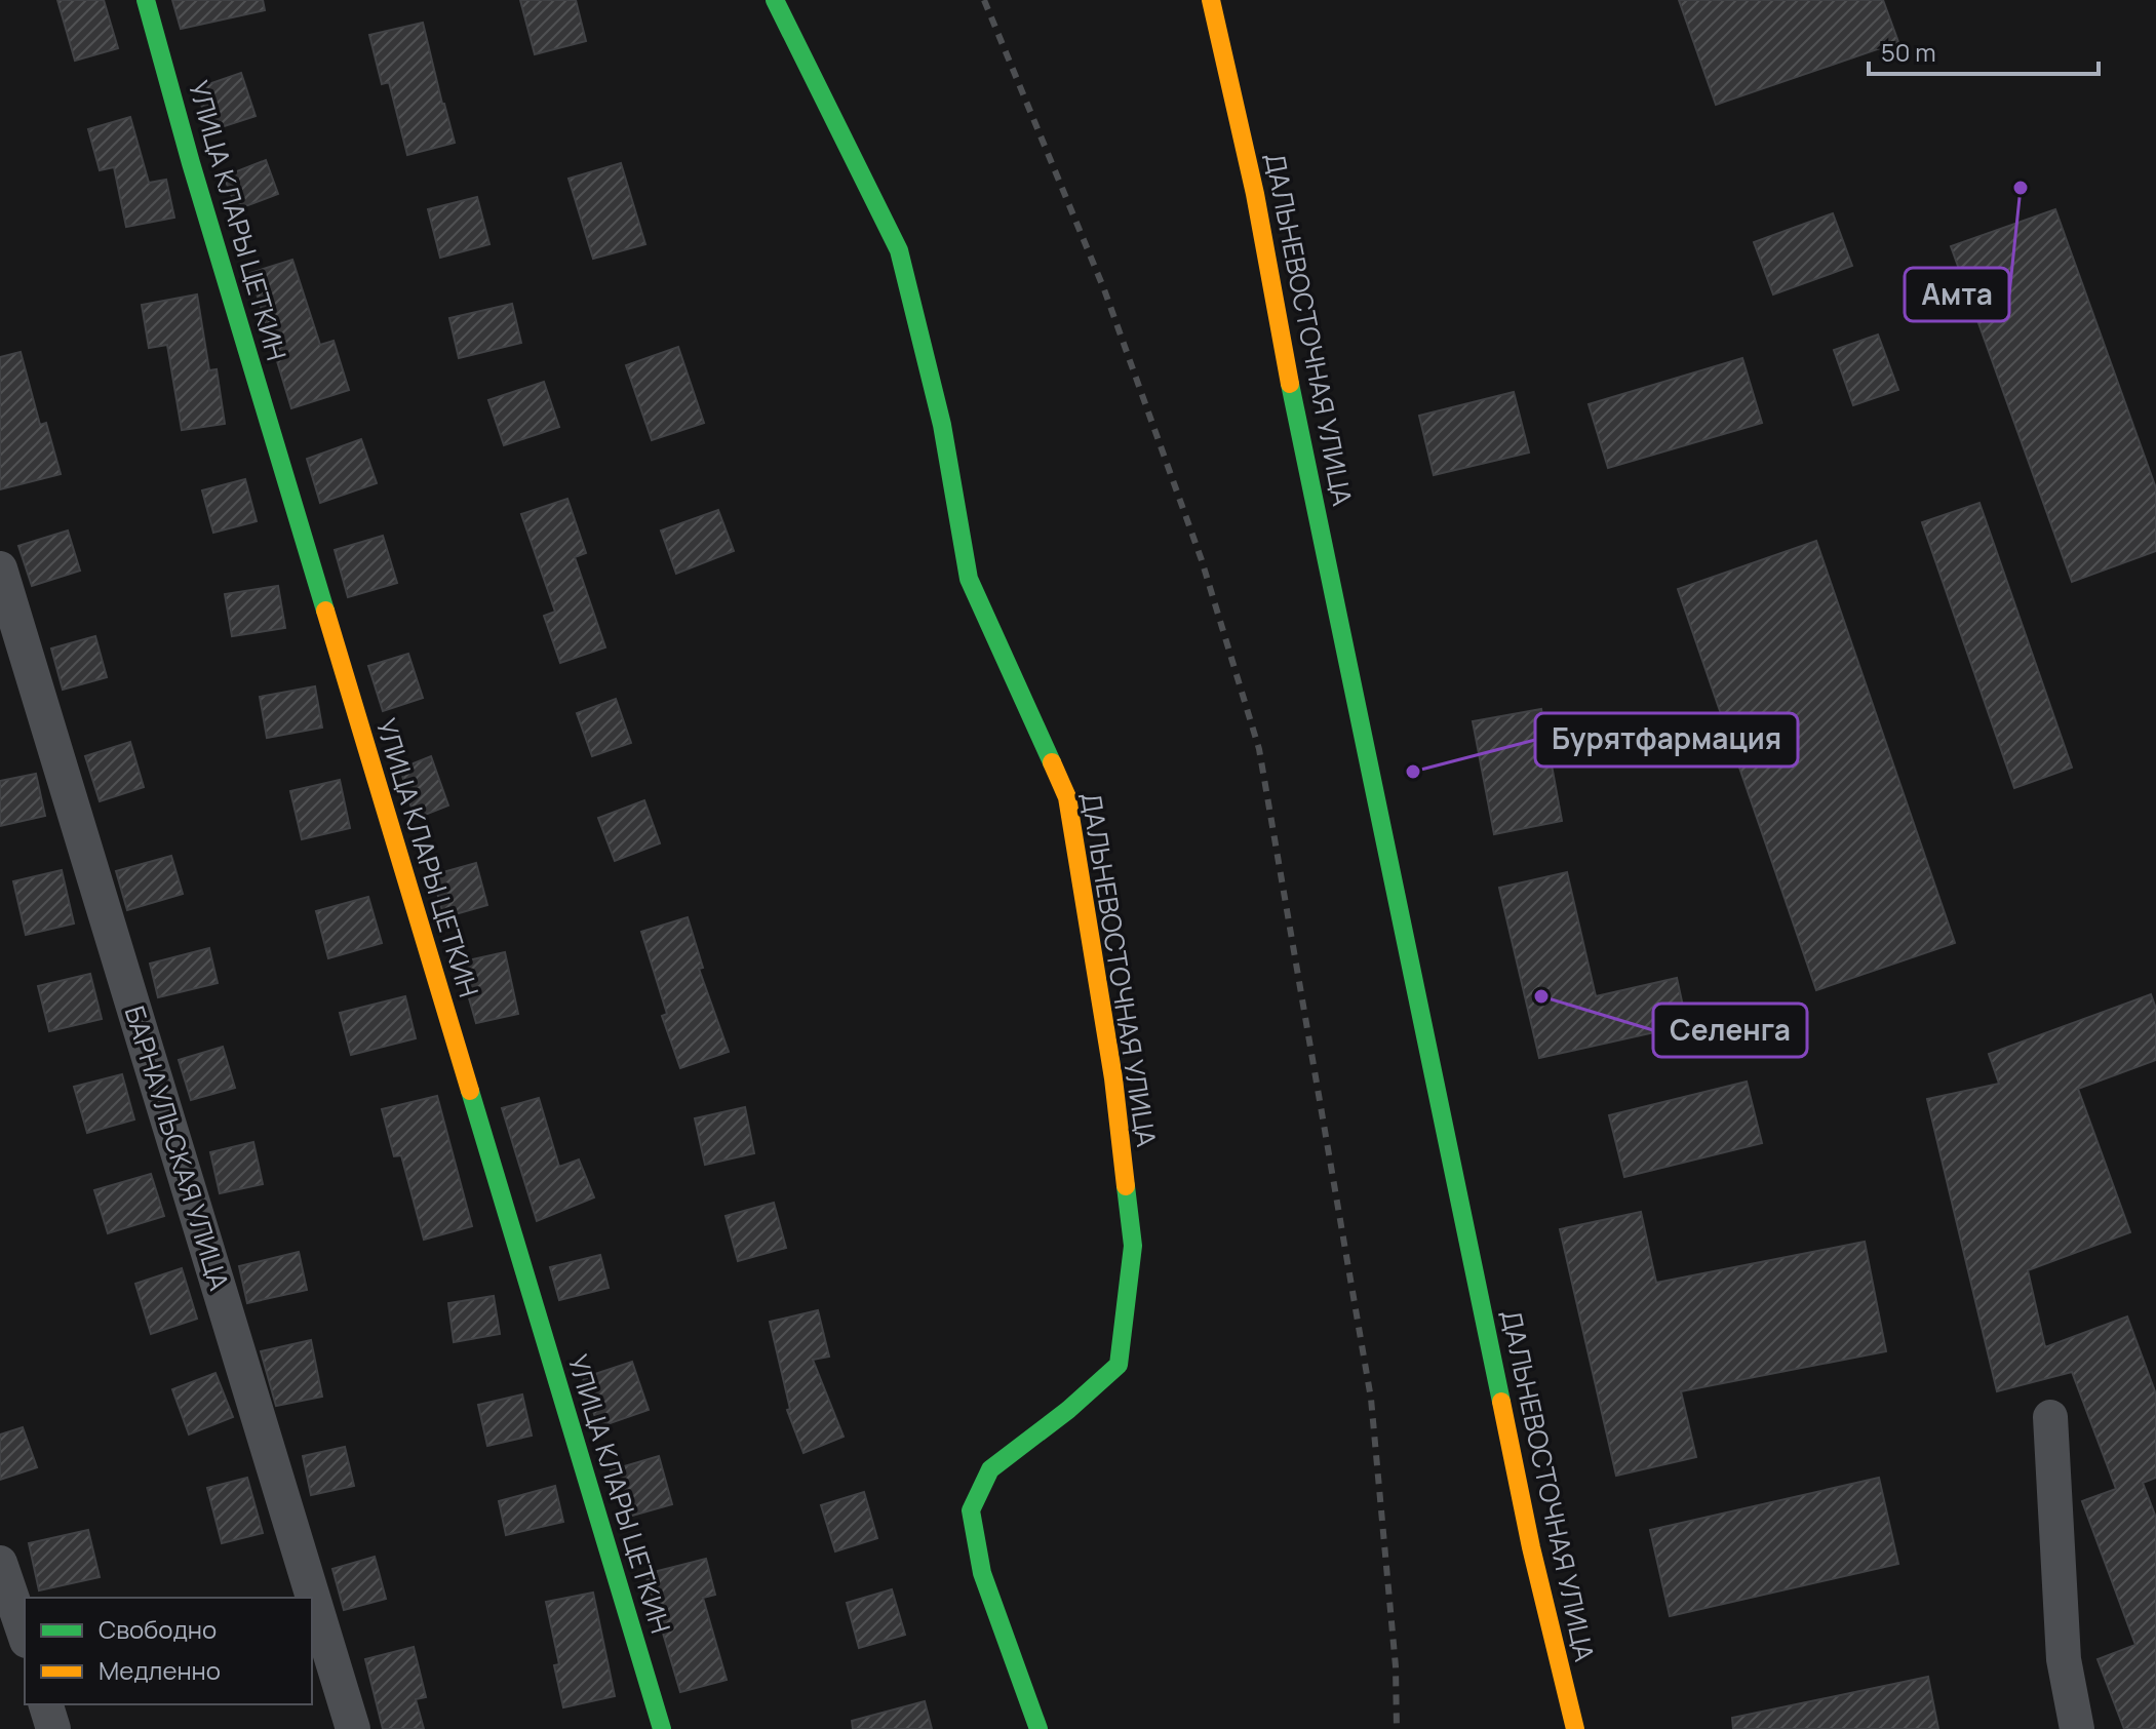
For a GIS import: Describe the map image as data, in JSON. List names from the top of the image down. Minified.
{"streets":{"street":["УЛИЦА КЛАРЫ ЦЕТКИН","ДАЛЬНЕВОСТОЧНАЯ УЛИЦА","БАРНАУЛЬСКАЯ УЛИЦА"]},"places":["Амта","Бурятфармация","Селенга"],"legend":["Свободно","Медленно"],"scale_bar":"50 m"}
